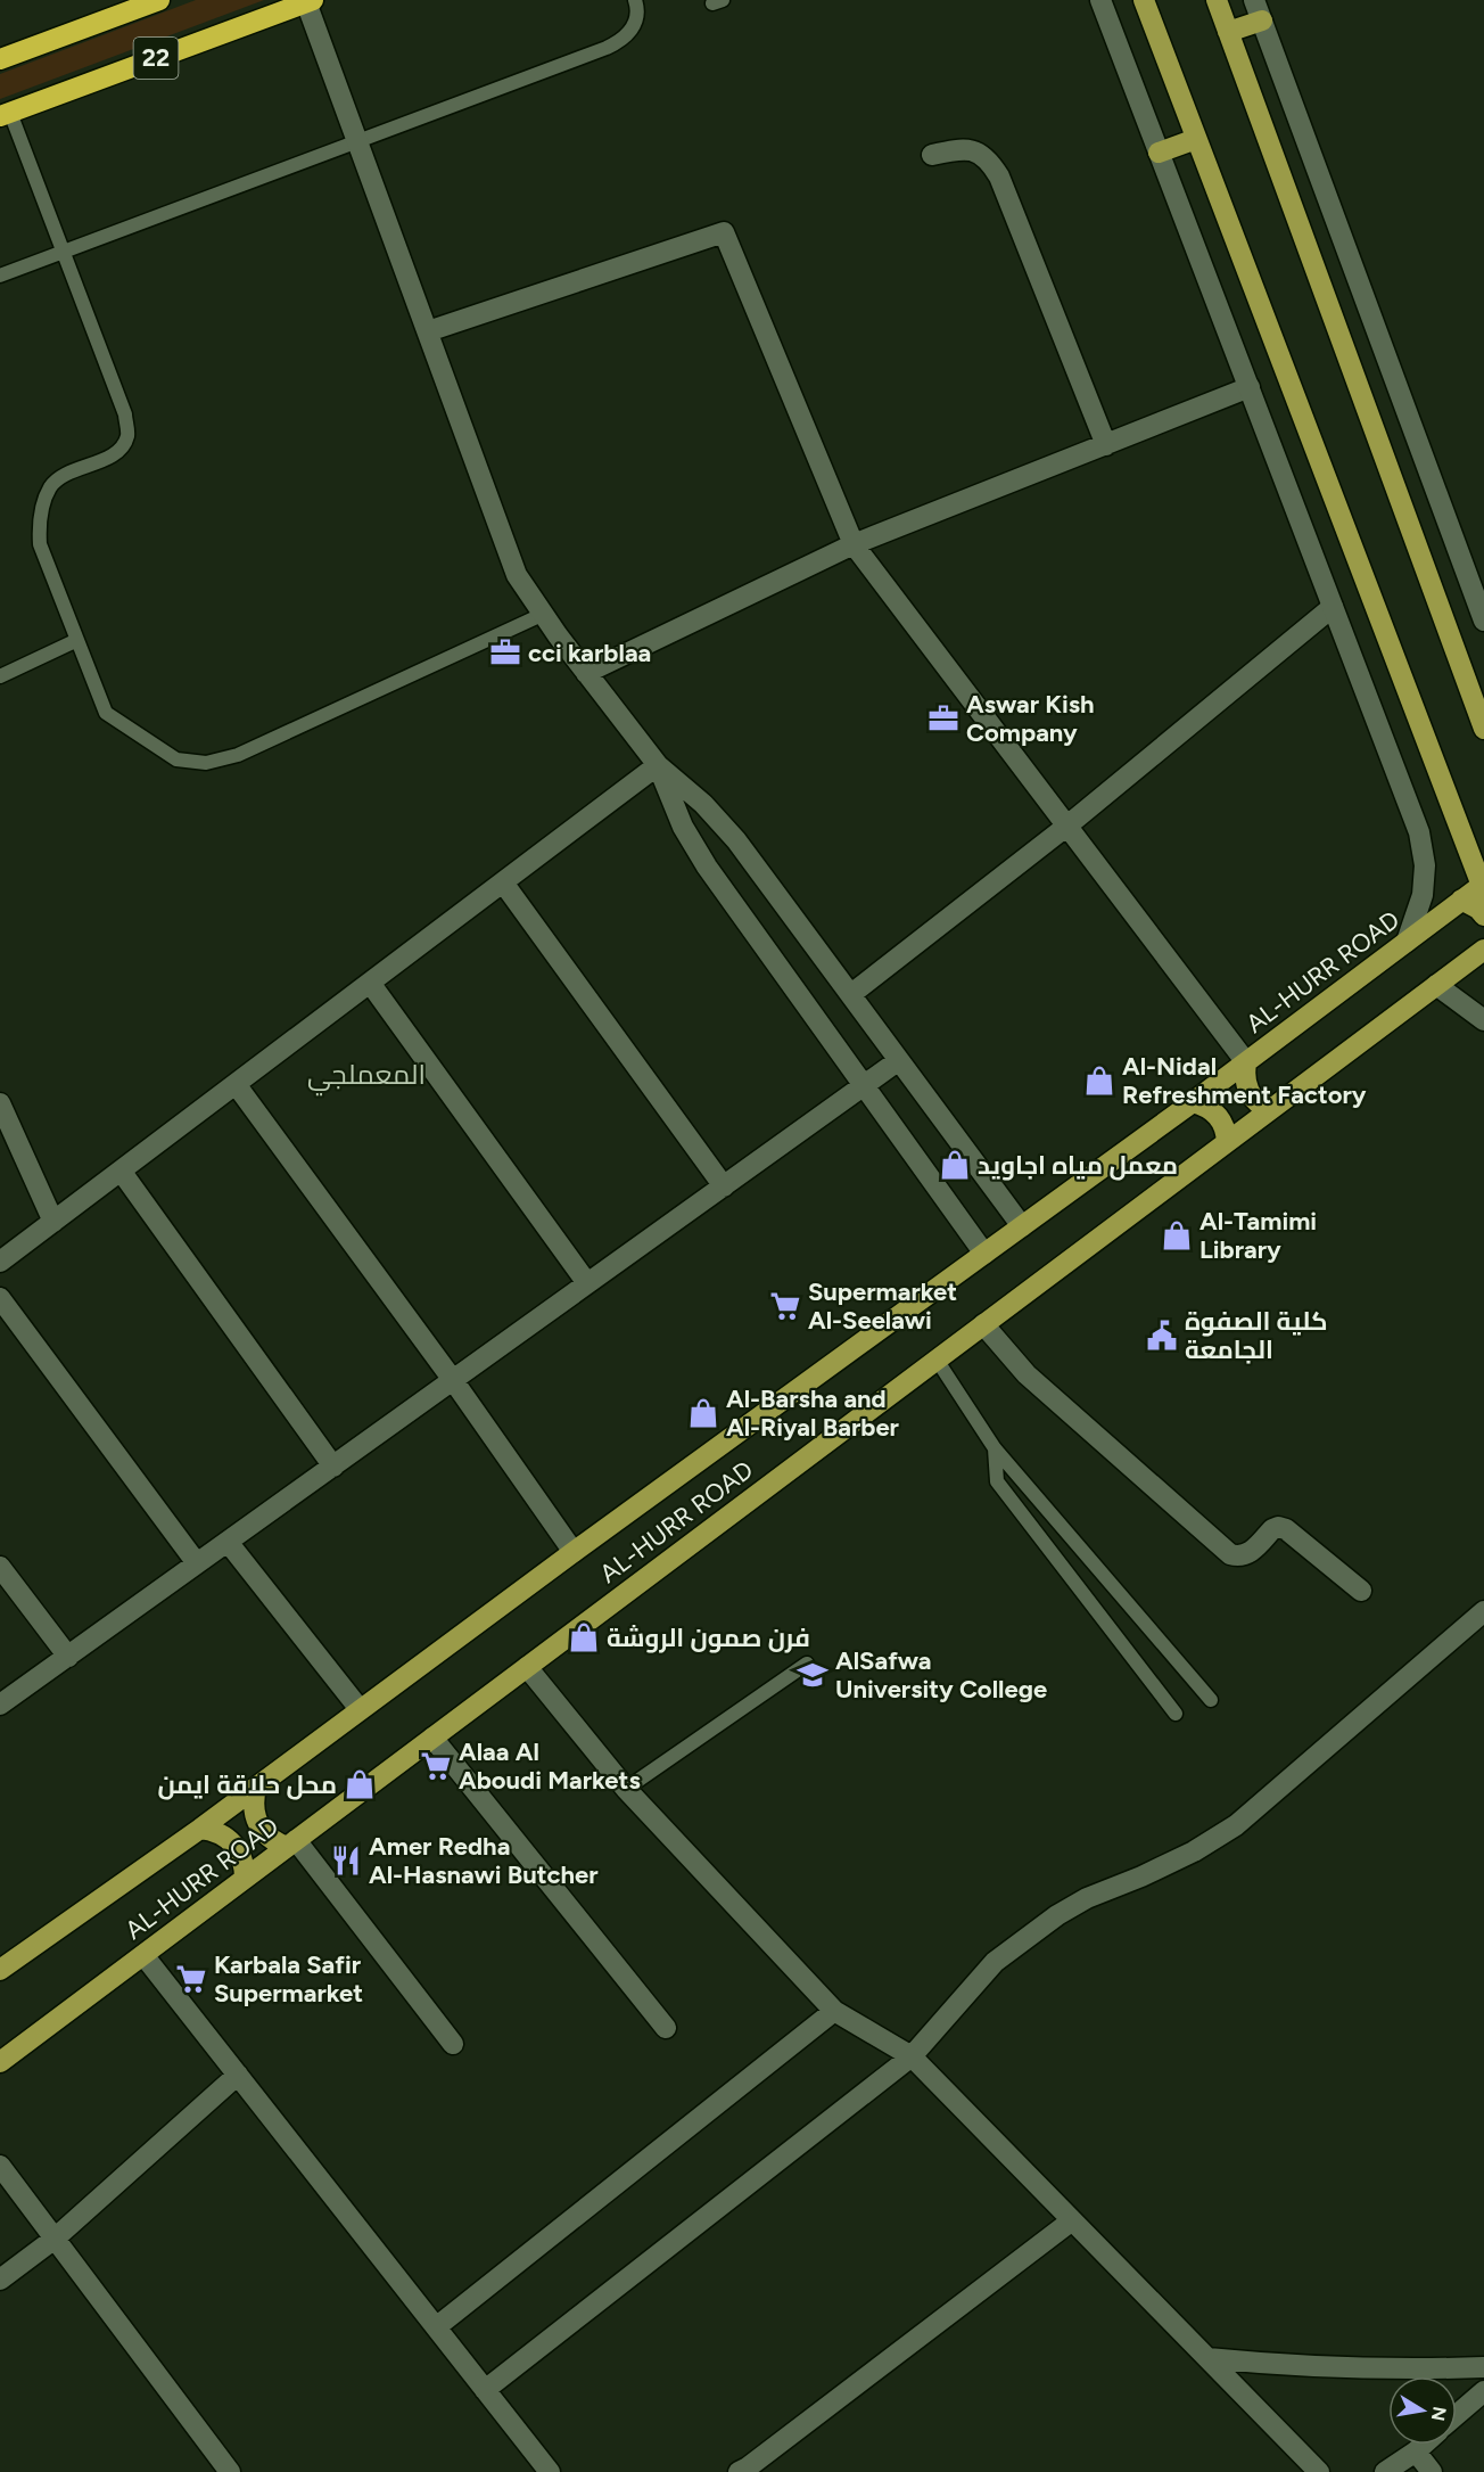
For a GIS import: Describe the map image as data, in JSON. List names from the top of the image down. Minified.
{"streets":{"highway":["22"],"main road":["AL-HURR ROAD"]},"districts":["المعملجي"],"places":{"office":["cci karblaa","Aswar Kish Company"],"shop":["Al-Nidal Refreshment Factory","معمل مياه اجاويد","Al-Tamimi Library","Al-Barsha and Al-Riyal Barber","فرن صمون الروشة","محل حلاقة ايمن"],"supermarket":["Supermarket Al-Seelawi","Alaa Al Aboudi Markets","Karbala Safir Supermarket"],"public building":["كلية الصفوة الجامعة"],"school or university":["AlSafwa University College"],"restaurant":["Amer Redha Al-Hasnawi Butcher"]},"north":"right"}
